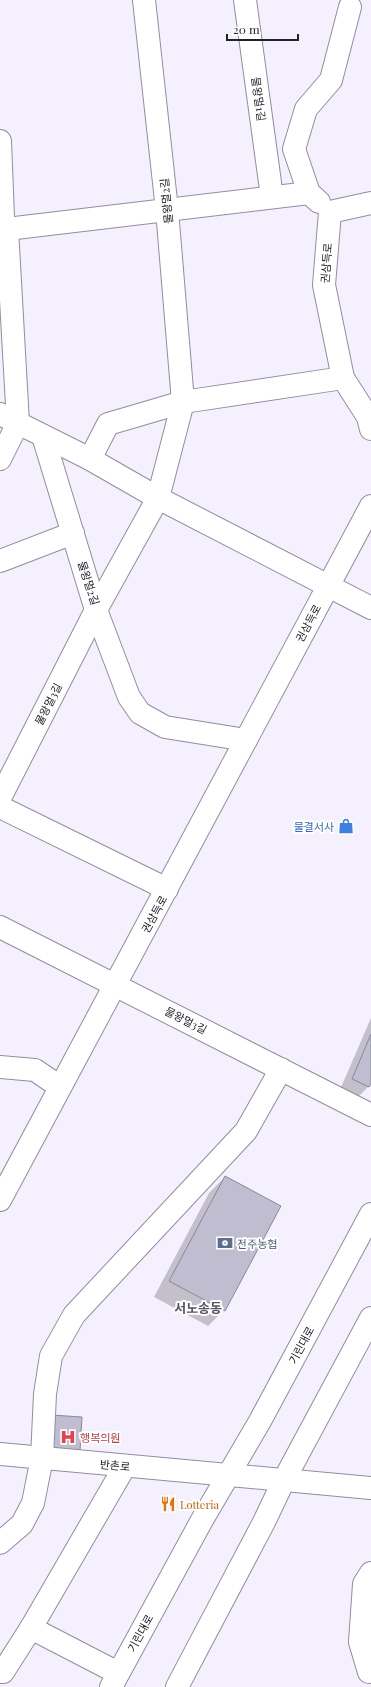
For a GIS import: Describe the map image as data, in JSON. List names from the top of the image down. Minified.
{"streets":{"street":["물왕멀1길","물왕멀2길","권삼득로","물왕멀3길","기린대로","반촌로"]},"crossings":[["물왕멀2길","물왕멀3길"],["권삼득로","물왕멀3길"],["기린대로","반촌로"]],"districts":["서노송동"],"places":{"shop":["물결서사"],"bank":["전주농협"],"hospital":["행복의원"],"restaurant":["Lotteria"]},"scale_bar":"20 m"}
